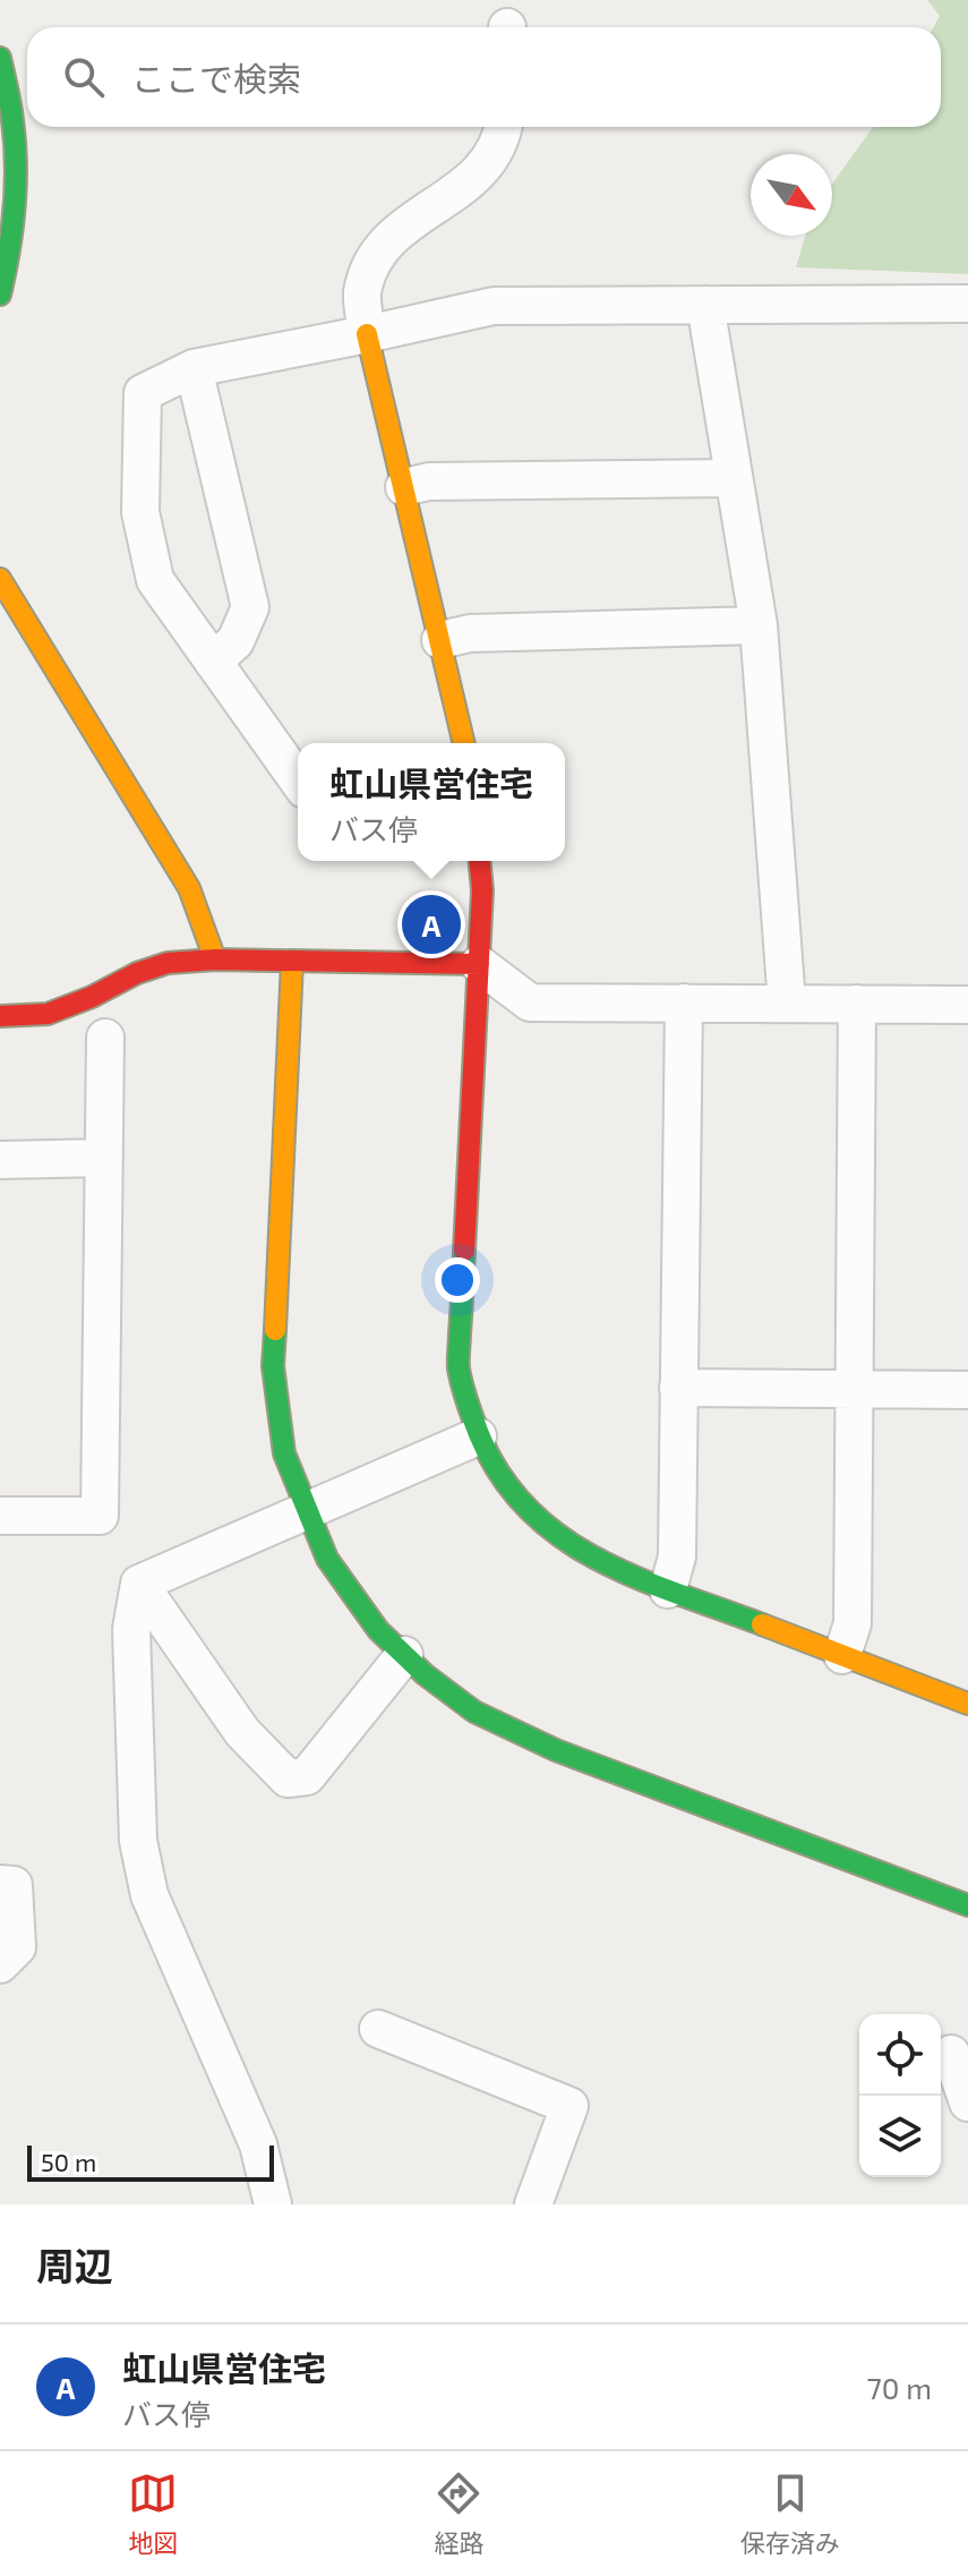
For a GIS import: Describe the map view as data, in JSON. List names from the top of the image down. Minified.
{"scale_bar":"50 m","north":"bottom right","page":{"search":"ここで検索","popup":["虹山県営住宅","バス停"],"pins":"A","scale":"50 m","heading":"周辺","list":[{"mark":"A","name":"虹山県営住宅","note":"バス停","value":"70 m"}],"nav":["地図","経路","保存済み"]}}
